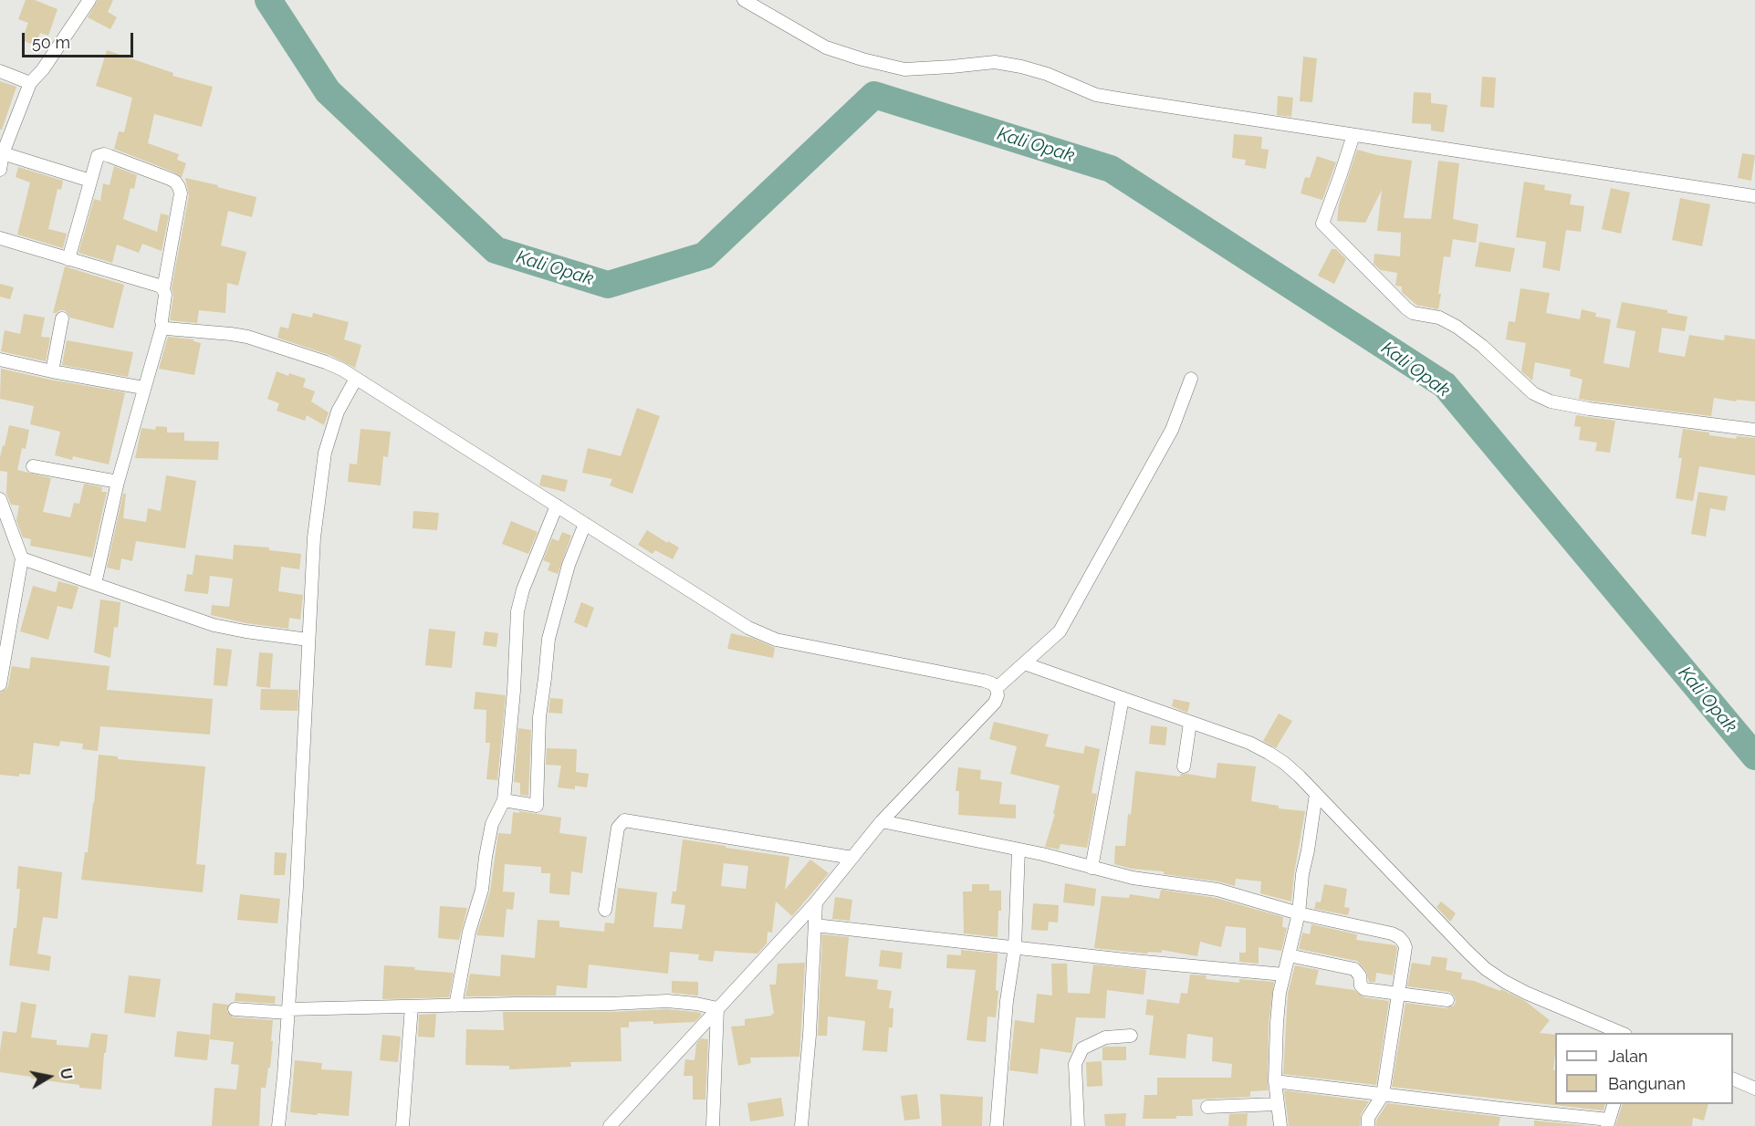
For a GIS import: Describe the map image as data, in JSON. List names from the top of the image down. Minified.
{"water":["Kali Opak"],"legend":["Jalan","Bangunan"],"scale_bar":"50 m","north":"right"}
